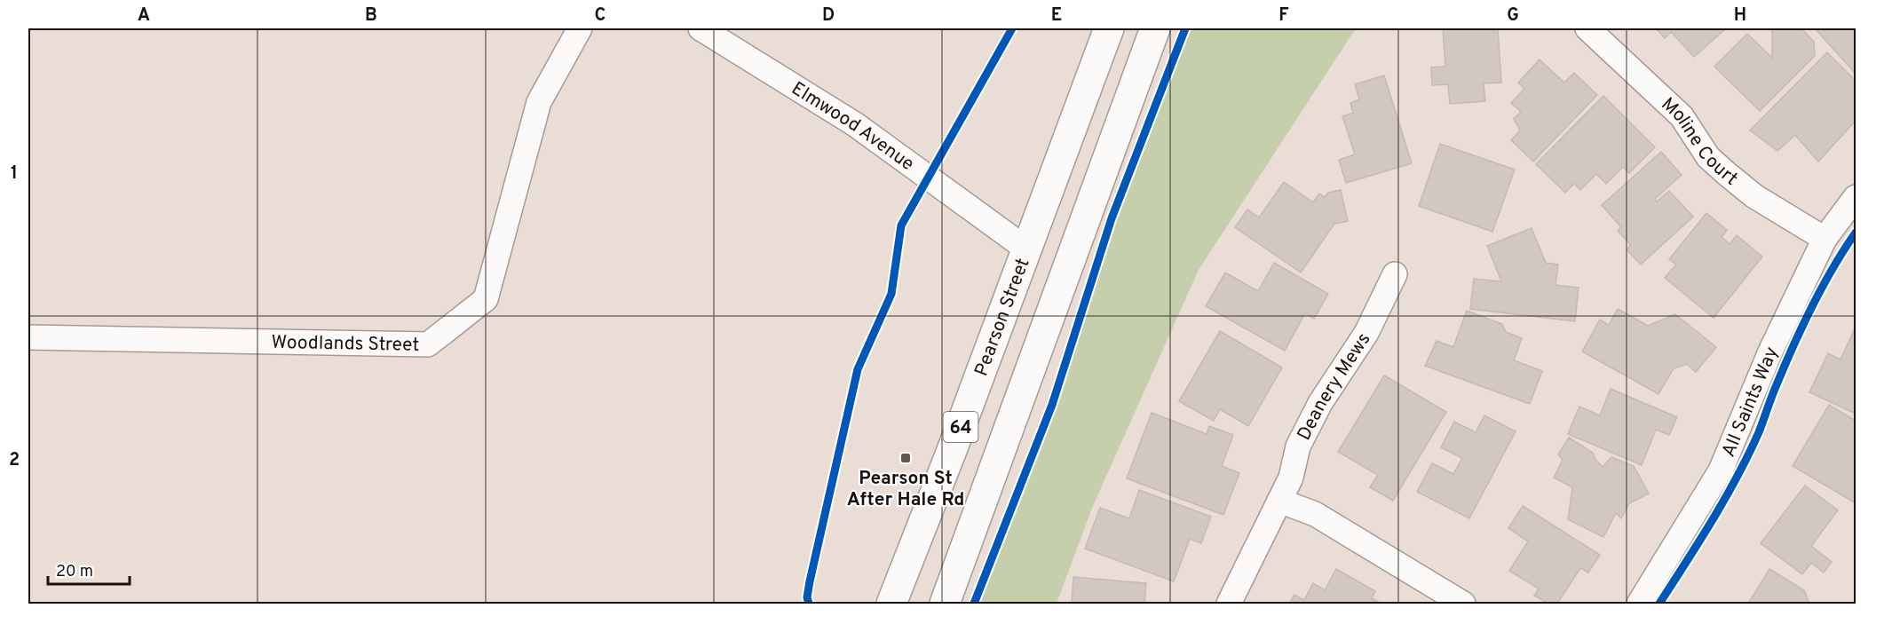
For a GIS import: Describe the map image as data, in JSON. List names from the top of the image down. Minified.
{"streets":{"main road":["Pearson Street","64"],"street":["Elmwood Avenue","Moline Court","Woodlands Street","Deanery Mews","All Saints Way"]},"crossings":[["Elmwood Avenue","Pearson Street"],["Moline Court","All Saints Way"]],"places":{"transit":["Pearson St After Hale Rd"]},"scale_bar":"20 m","grid":{"columns":["A","B","C","D","E","F","G","H"],"rows":["1","2"]}}
